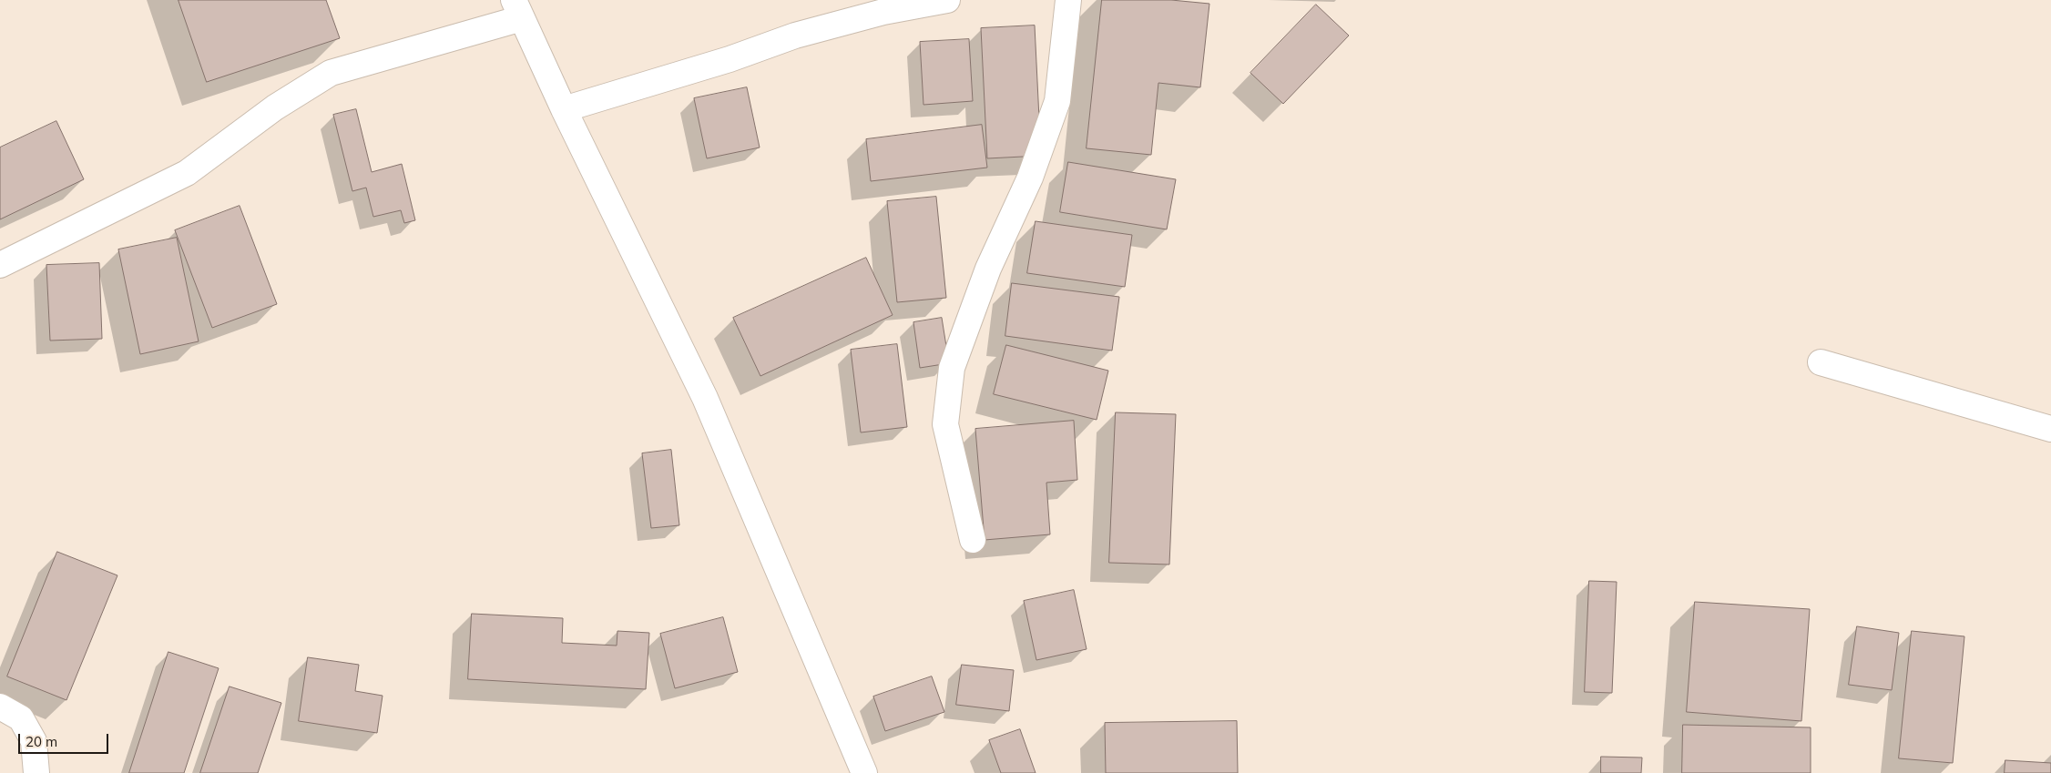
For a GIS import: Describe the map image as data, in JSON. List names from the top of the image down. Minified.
{"scale_bar":"20 m"}
